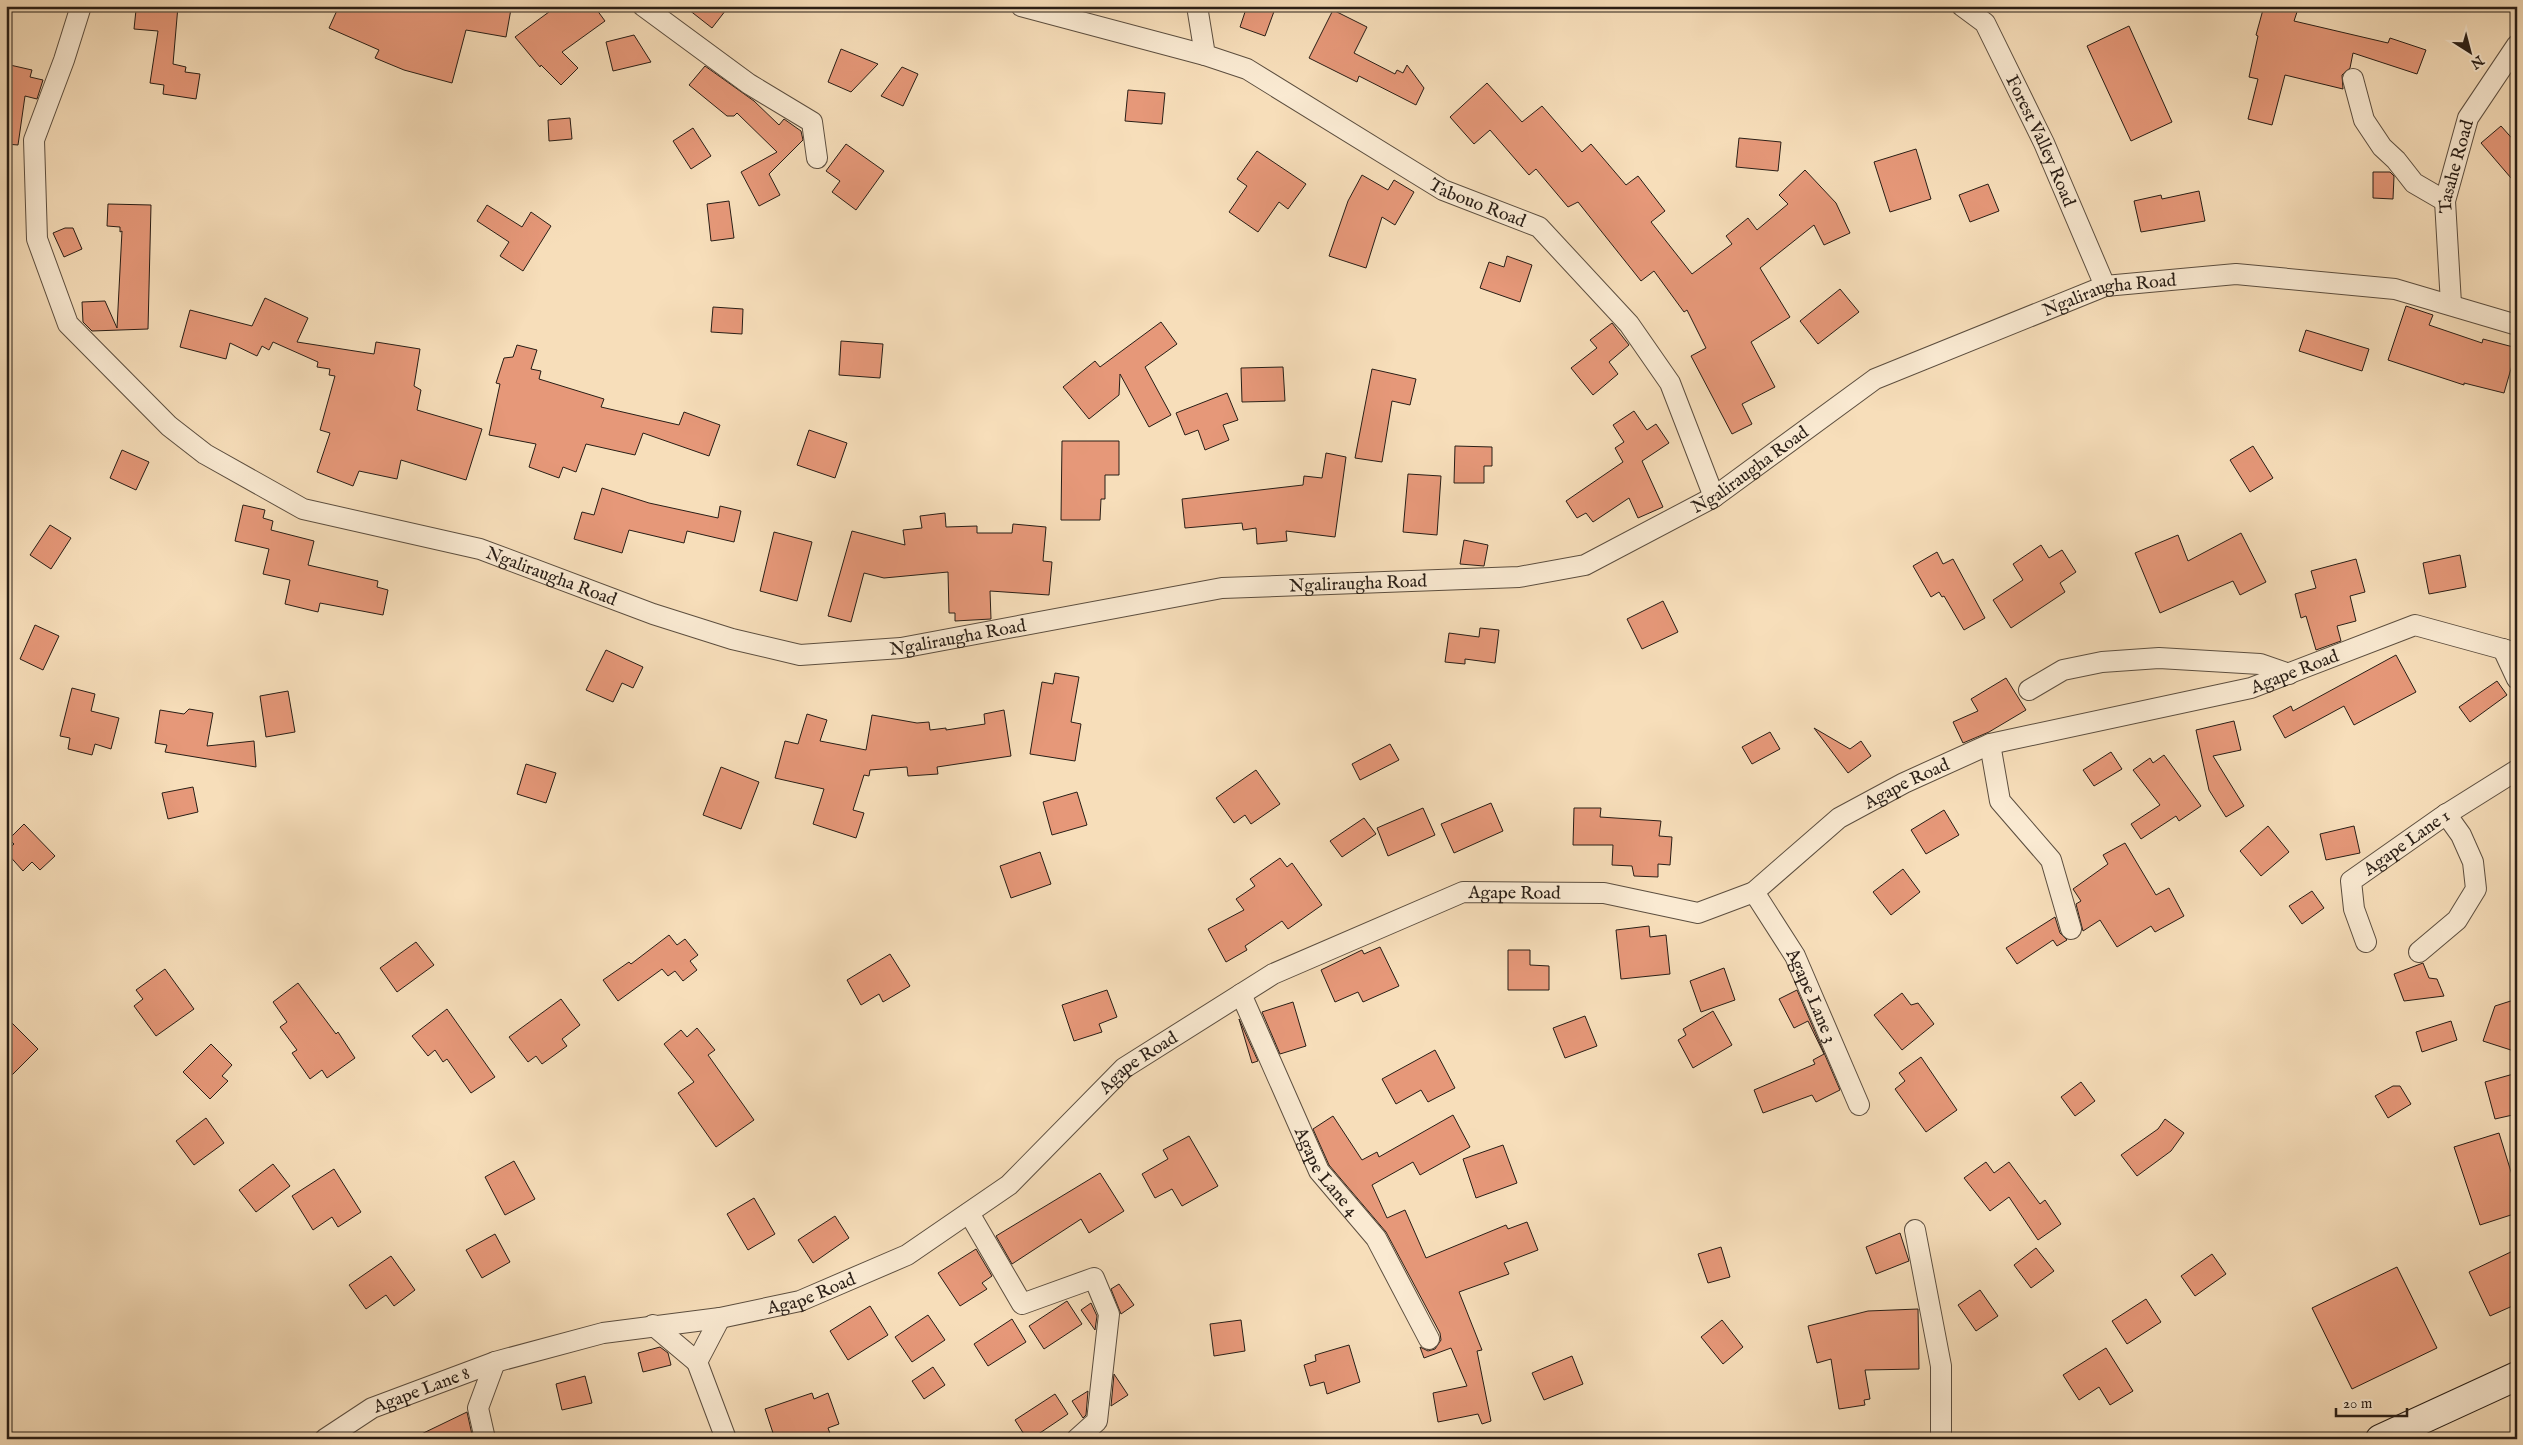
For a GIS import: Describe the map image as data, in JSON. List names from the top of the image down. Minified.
{"streets":{"street":["Forest Valley Road","Tasahe Road","Tabouo Road","Ngaliraugha Road","Agape Road","Agape Lane 1","Agape Lane 3","Agape Lane 4","Agape Lane 8"]},"crossings":[["Forest Valley Road","Ngaliraugha Road"],["Tasahe Road","Ngaliraugha Road"],["Tabouo Road","Ngaliraugha Road"],["Agape Road","Agape Lane 3"],["Agape Road","Agape Lane 4"],["Agape Road","Agape Lane 8"]],"scale_bar":"20 m","north":"bottom right"}
